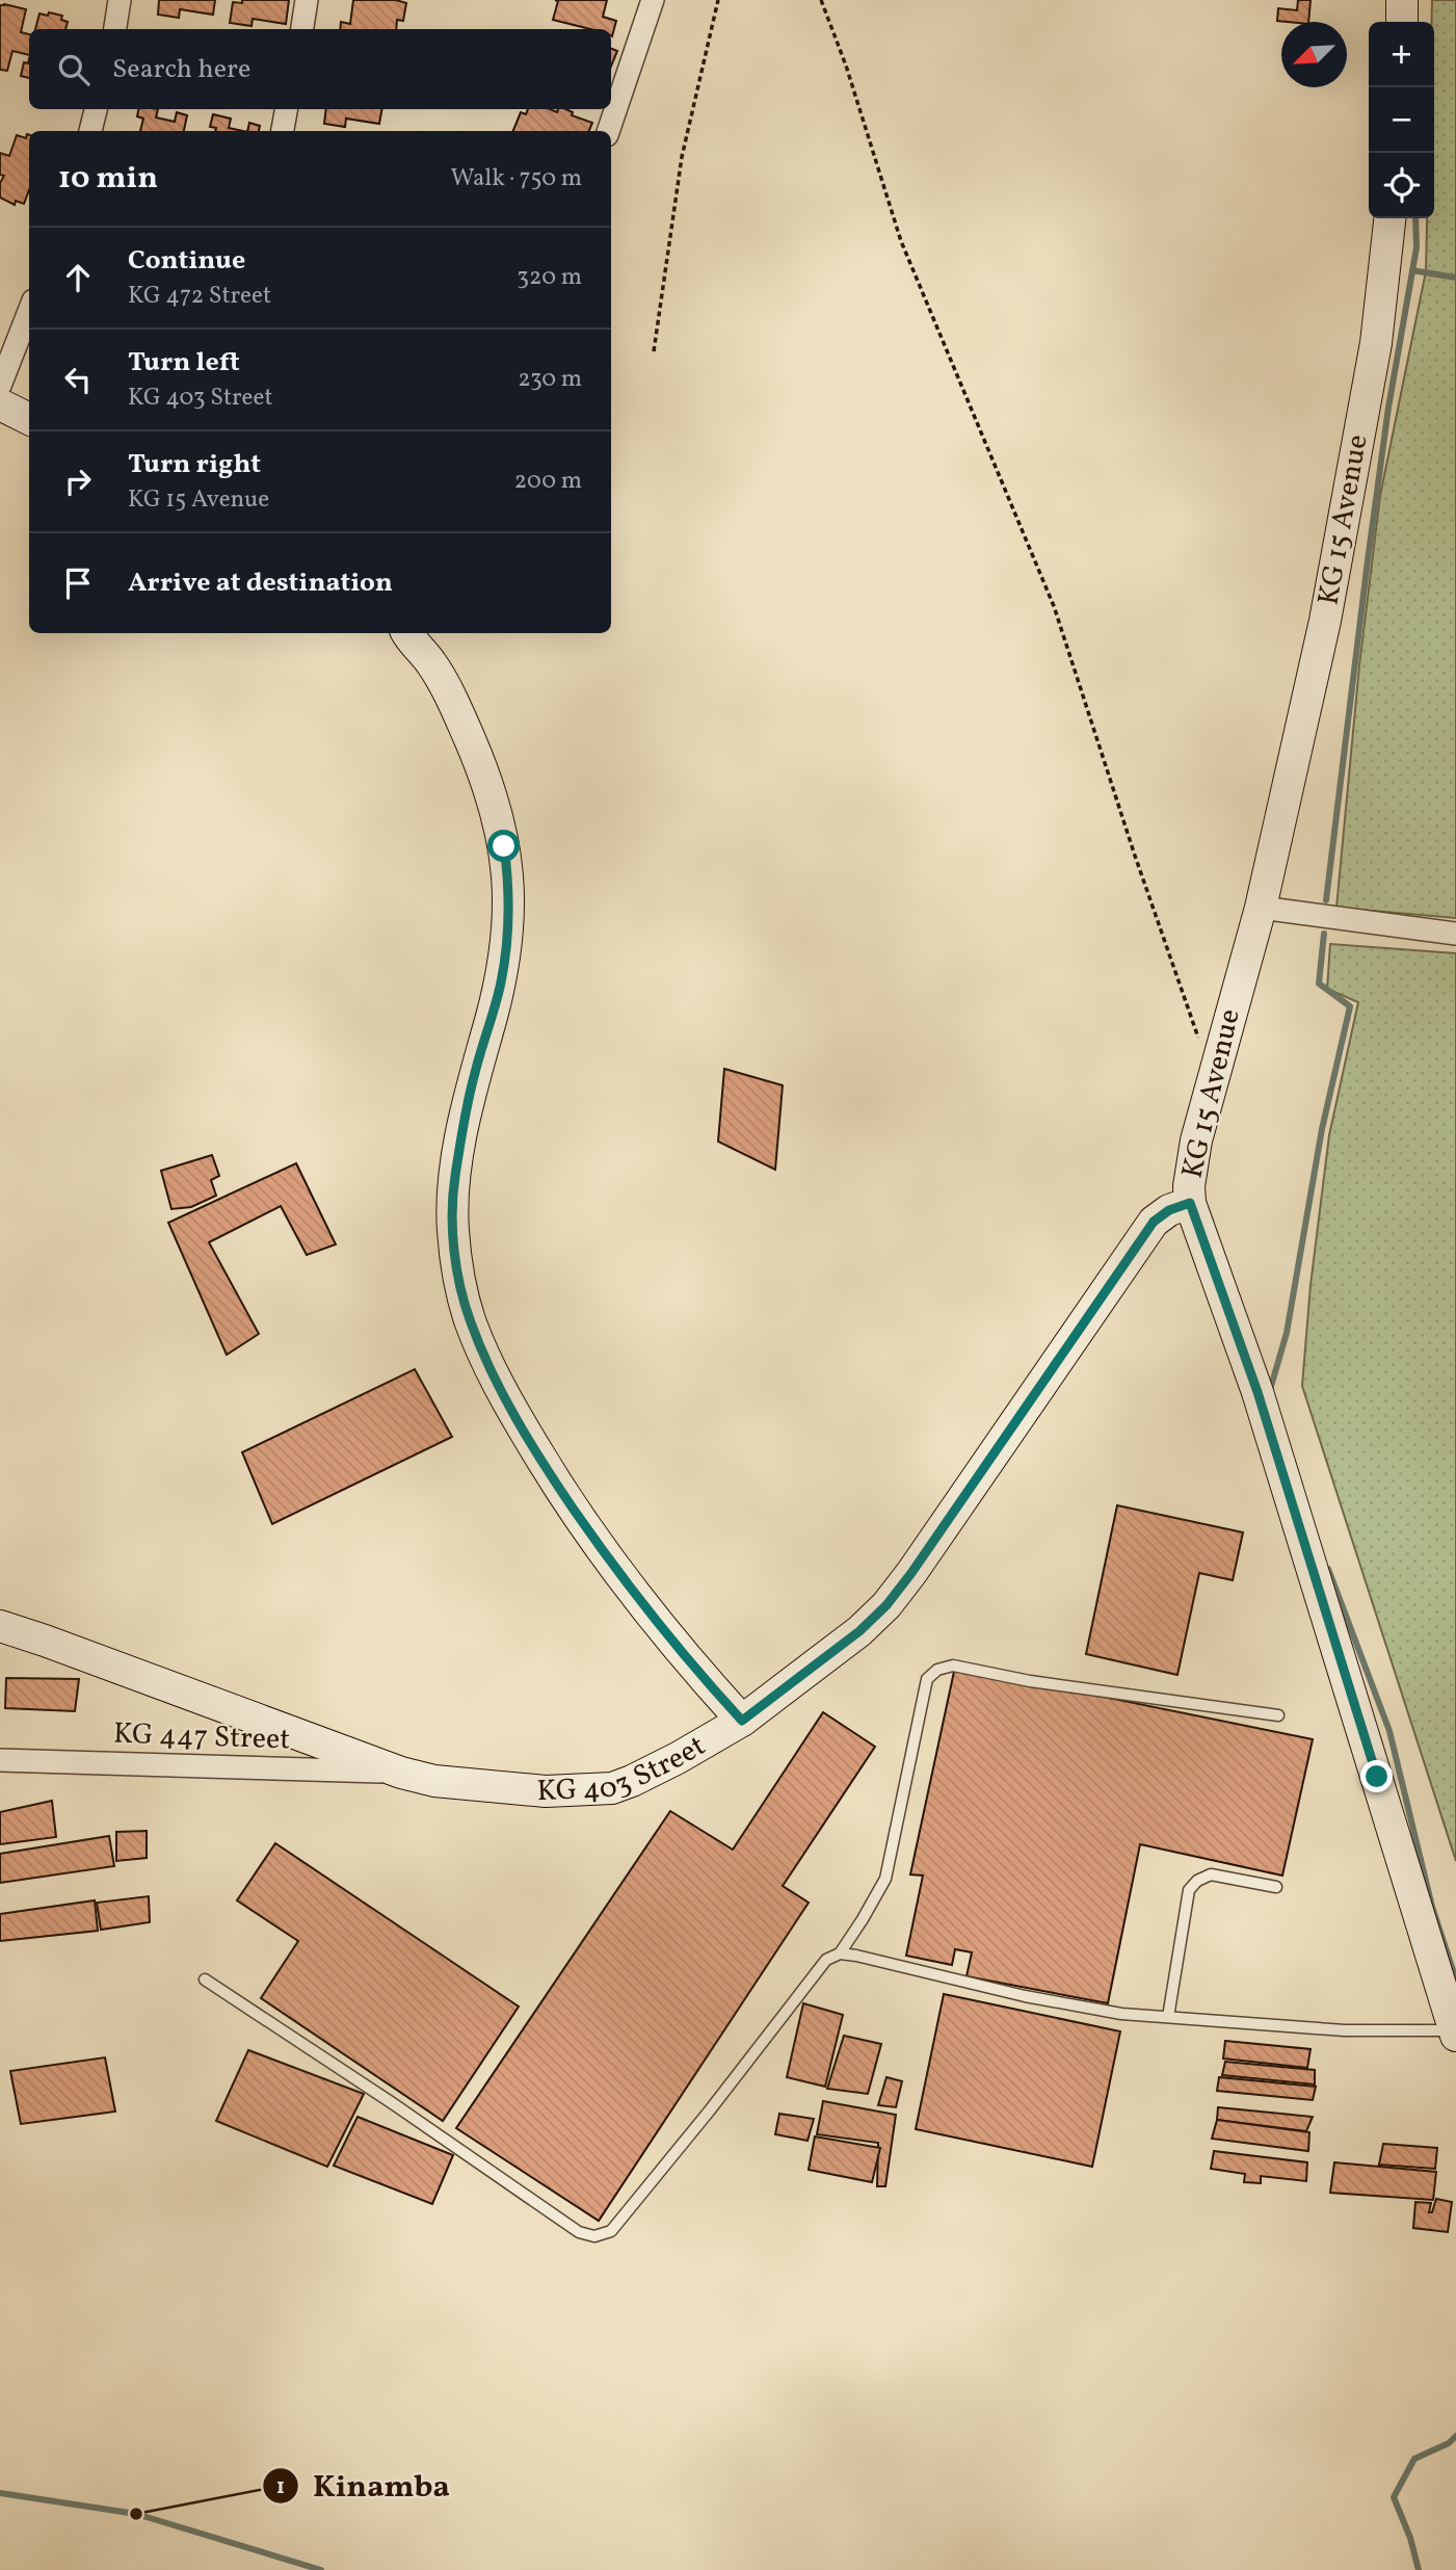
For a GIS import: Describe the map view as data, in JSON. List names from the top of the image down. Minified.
{"streets":{"main road":["KG 15 Avenue","KG 403 Street"],"street":["KG 447 Street"]},"crossings":[["KG 15 Avenue","KG 403 Street"],["KG 447 Street","KG 403 Street"]],"places":["Kinamba"],"north":"bottom left","page":{"map_buttons":["+","−"],"search":"Search here","heading":["10 min","Walk · 750 m"],"list":[["Continue","KG 472 Street","320 m"],["Turn left","KG 403 Street","230 m"],["Turn right","KG 15 Avenue","200 m"],"Arrive at destination"]}}
